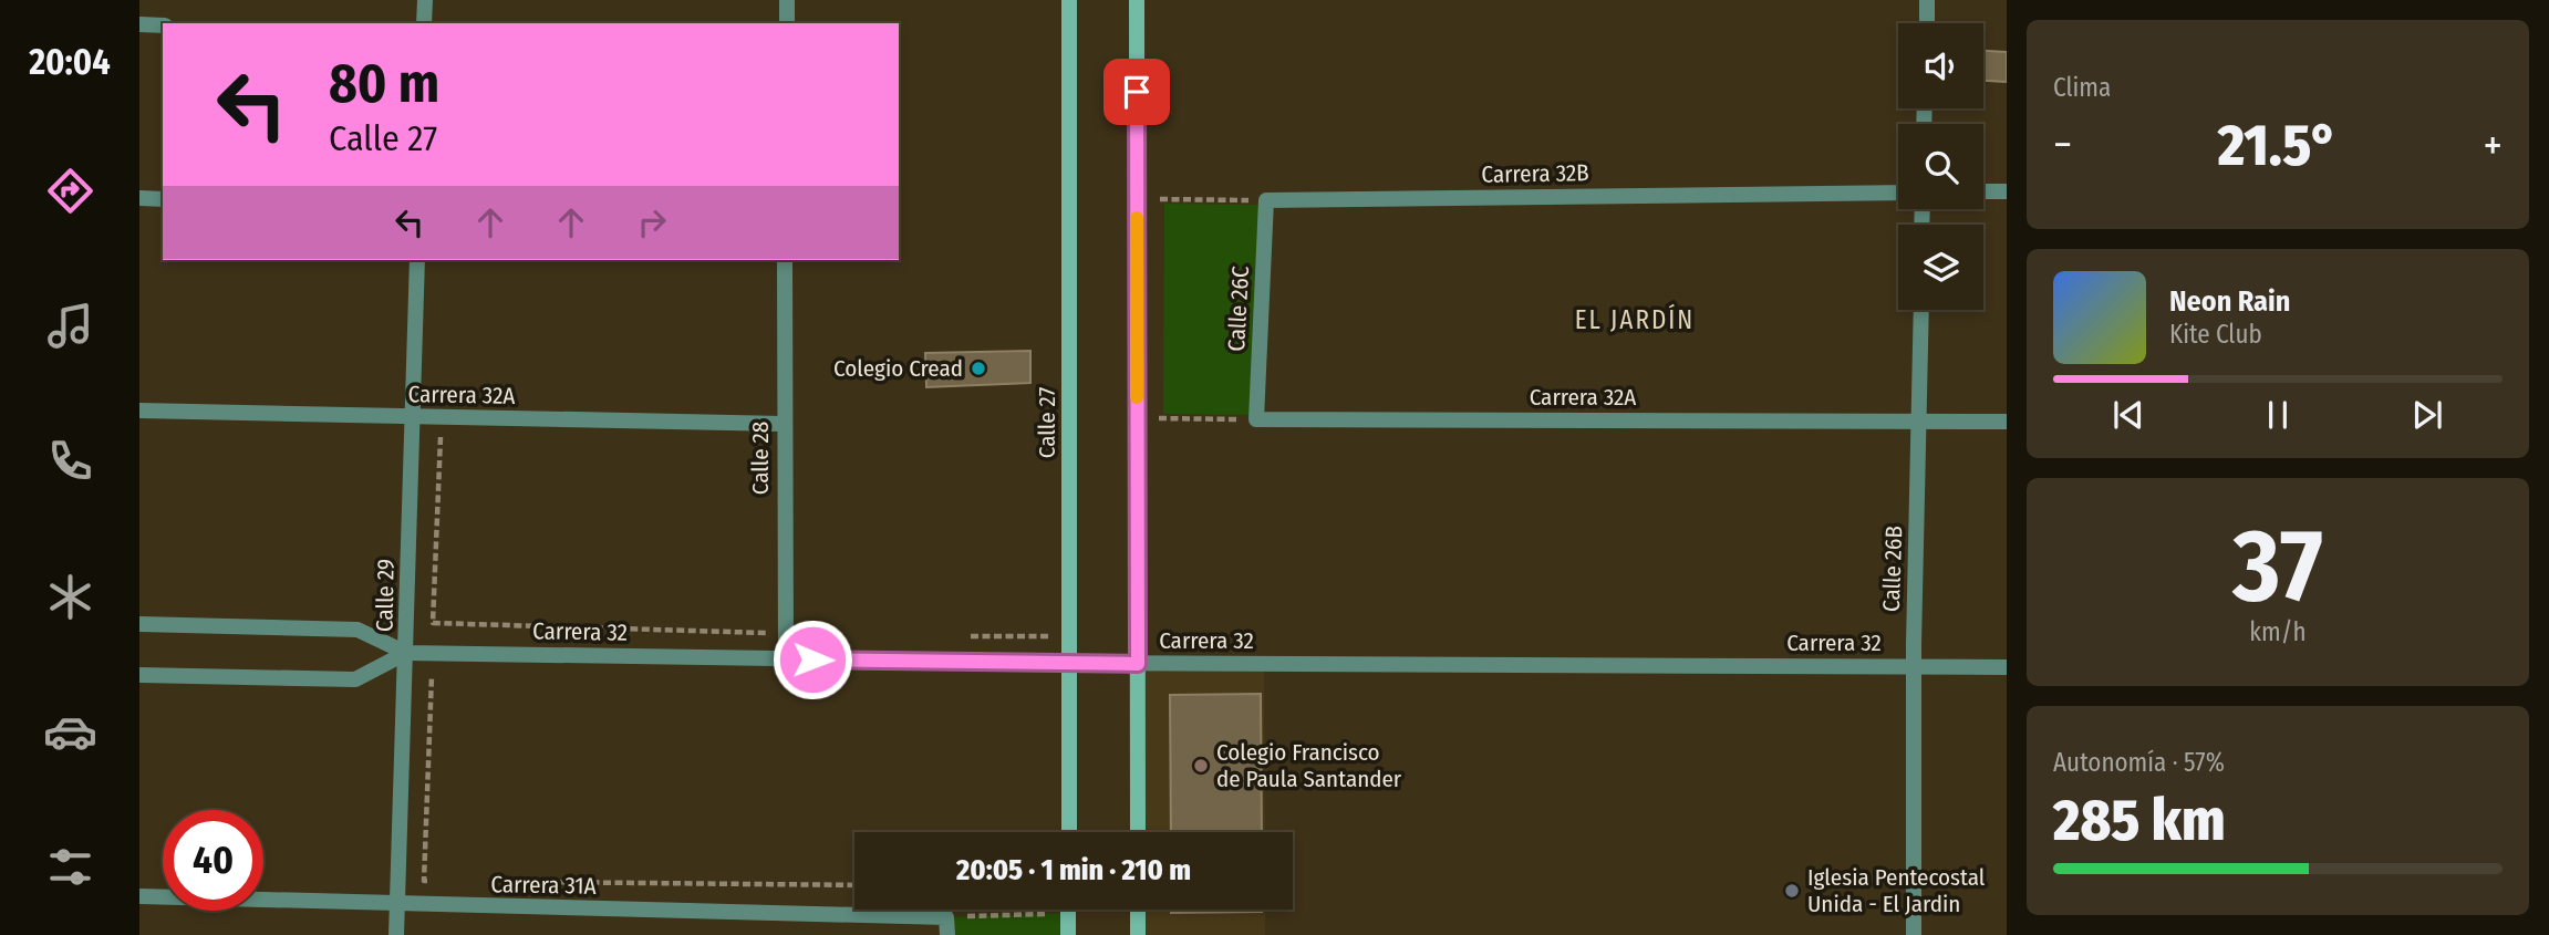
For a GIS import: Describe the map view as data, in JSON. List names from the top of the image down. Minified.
{"streets":{"main road":["Calle 27"],"street":["Carrera 32B","Calle 26C","Carrera 32A","Calle 28","Calle 26B","Calle 29","Carrera 32","Carrera 31A"]},"crossings":[["Carrera 32B","Calle 26C"],["Calle 26C","Carrera 32A"],["Carrera 32A","Calle 28"],["Carrera 32A","Calle 26B"],["Carrera 32A","Calle 29"],["Calle 27","Carrera 32"],["Calle 28","Carrera 32"],["Calle 26B","Carrera 32"],["Calle 29","Carrera 32"],["Calle 29","Carrera 31A"]],"districts":["EL JARDÍN"],"places":["Colegio Cread","Colegio Francisco de Paula Santander","Iglesia Pentecostal Unida - El Jardin"],"page":{"tabs":"20:04","tile":["Clima",["37","km/h"],["Autonomía · 57%","285 km"]],"turn":["80 m","Calle 27"],"heat":["−","21.5°","+"],"song":["Neon Rain","Kite Club"],"limit":"40","trip":"20:05 · 1 min · 210 m"}}
